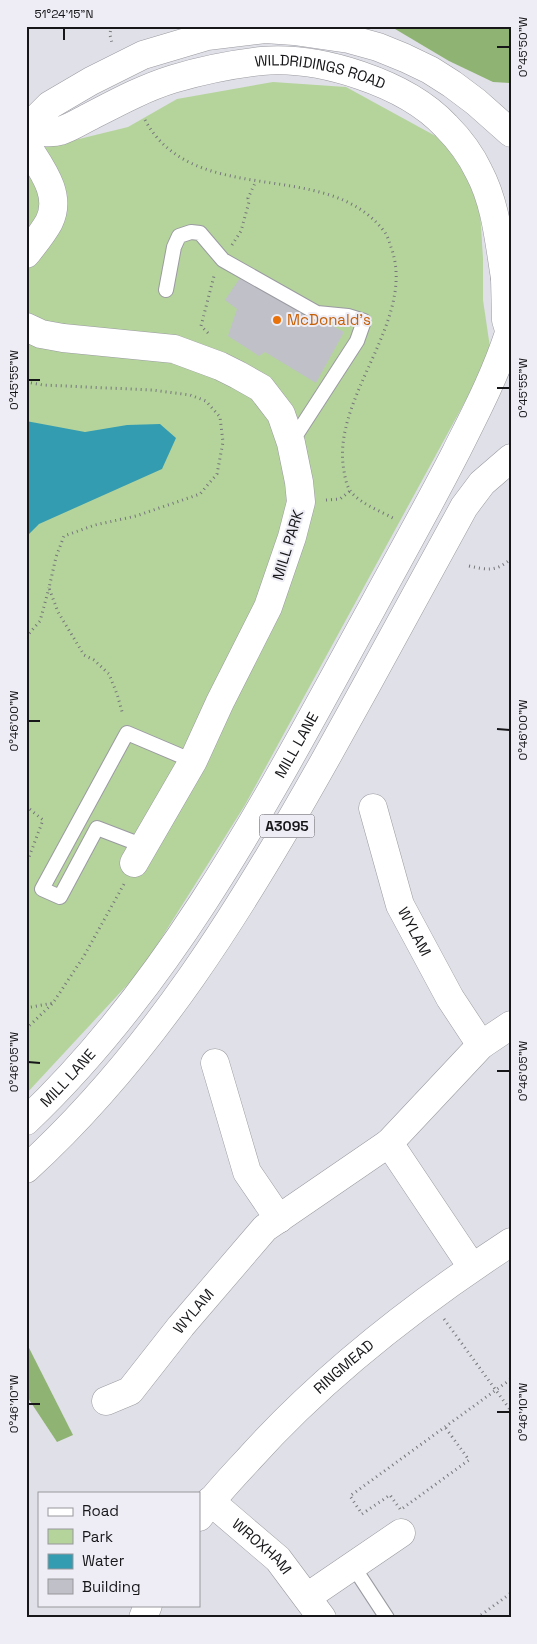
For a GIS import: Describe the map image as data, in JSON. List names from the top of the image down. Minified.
{"streets":{"street":["WILDRIDINGS ROAD","MILL PARK","MILL LANE","A3095","WYLAM","RINGMEAD","WROXHAM"]},"crossings":[["WILDRIDINGS ROAD","MILL LANE"],["RINGMEAD","WROXHAM"]],"places":["McDonald's"],"legend":["Road","Park","Water","Building"],"coordinates":["51°24'15\"N","0°45'50\"W","0°45'55\"W","0°46'00\"W","0°46'05\"W","0°46'10\"W"]}
